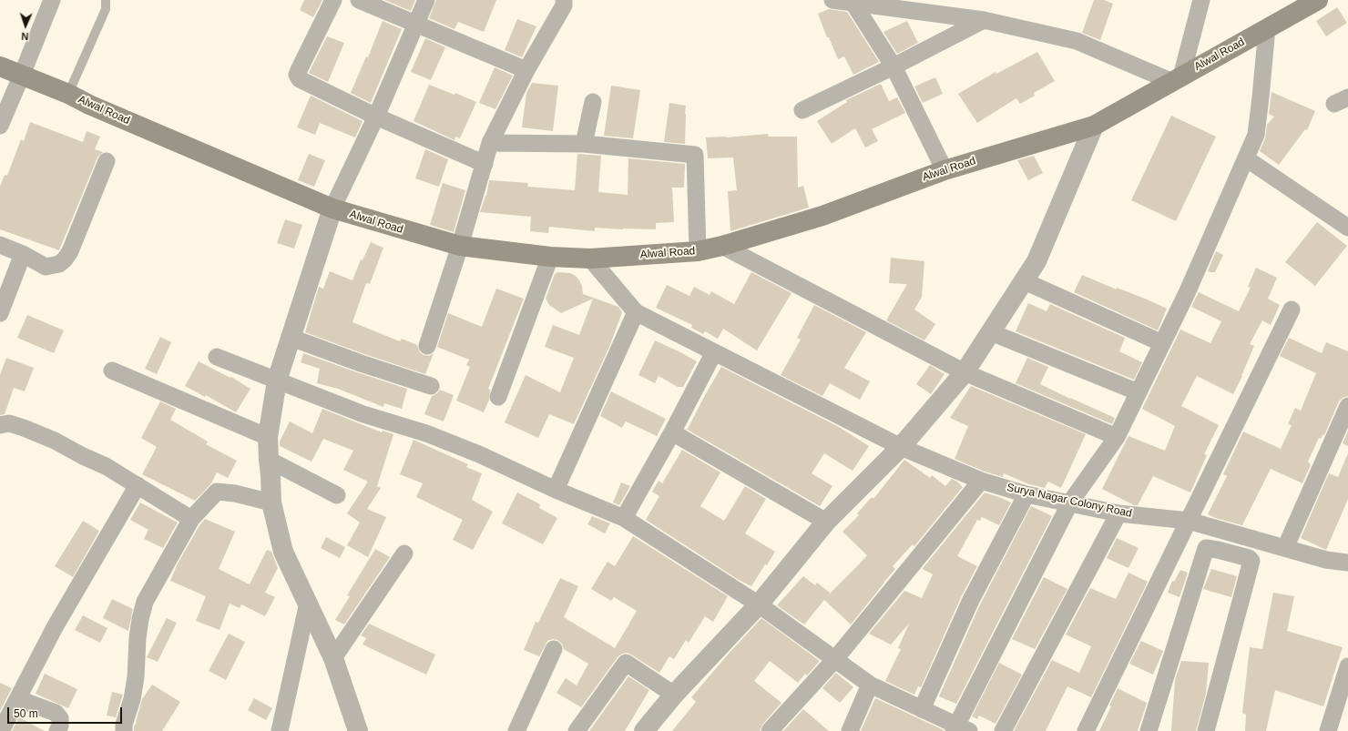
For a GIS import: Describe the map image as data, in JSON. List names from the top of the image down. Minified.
{"streets":{"main road":["Alwal Road"],"street":["Surya Nagar Colony Road"]},"scale_bar":"50 m","north":"bottom"}
